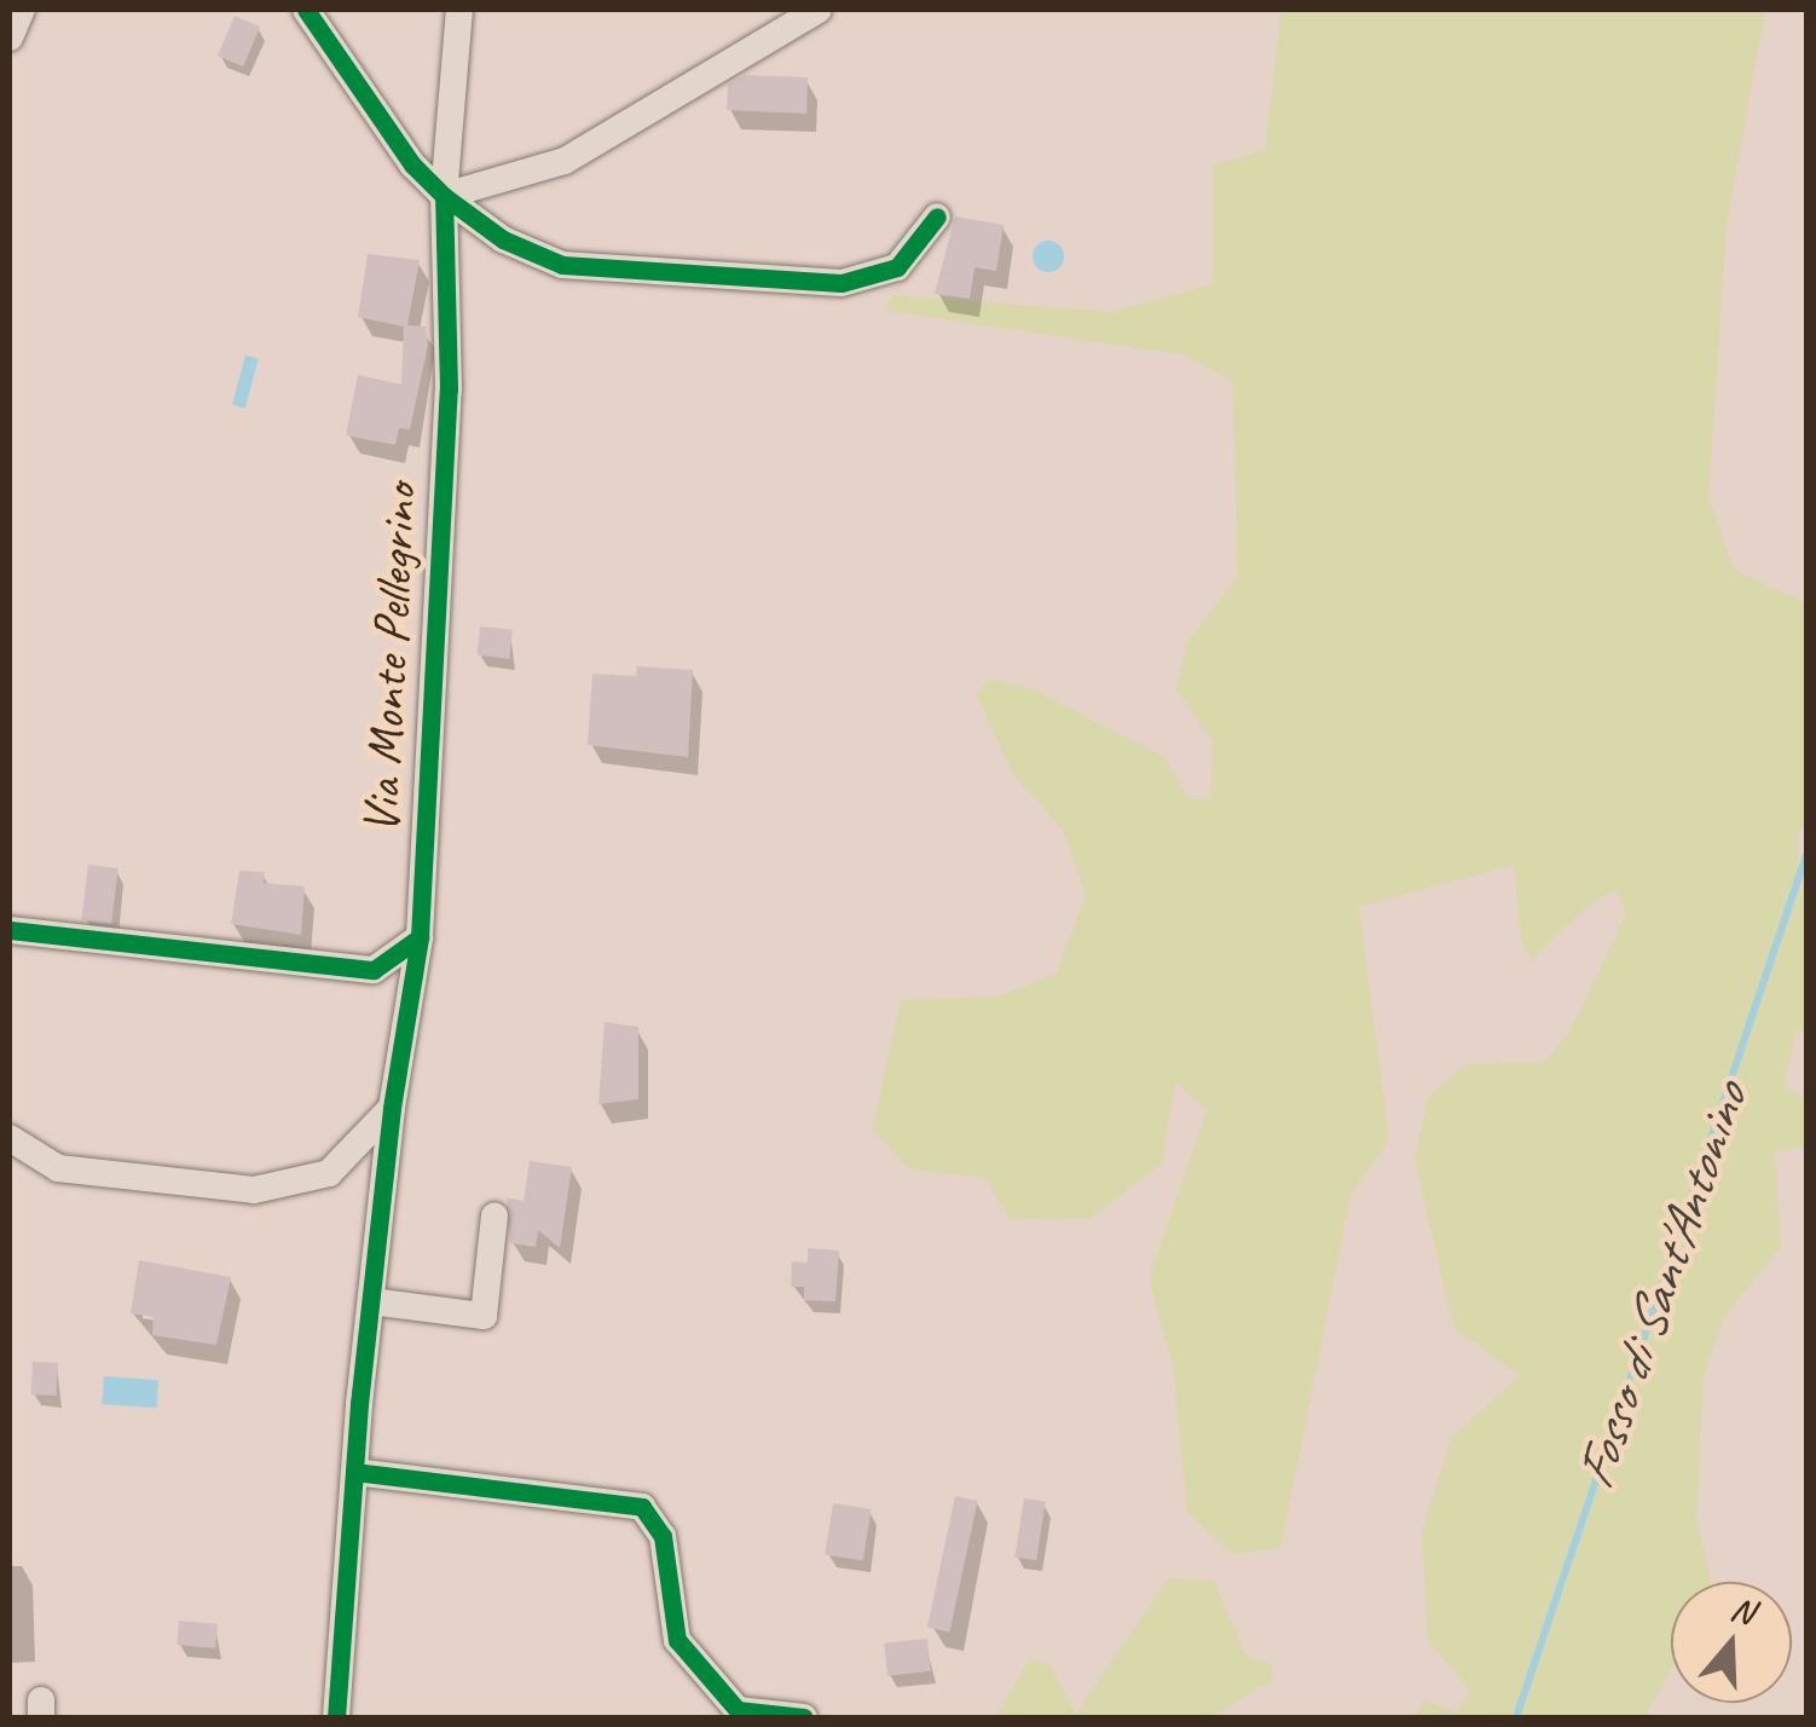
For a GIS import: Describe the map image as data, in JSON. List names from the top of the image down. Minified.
{"streets":{"street":["Via Monte Pellegrino"]},"water":["Fosso di Sant'Antonino"],"north":"top"}
